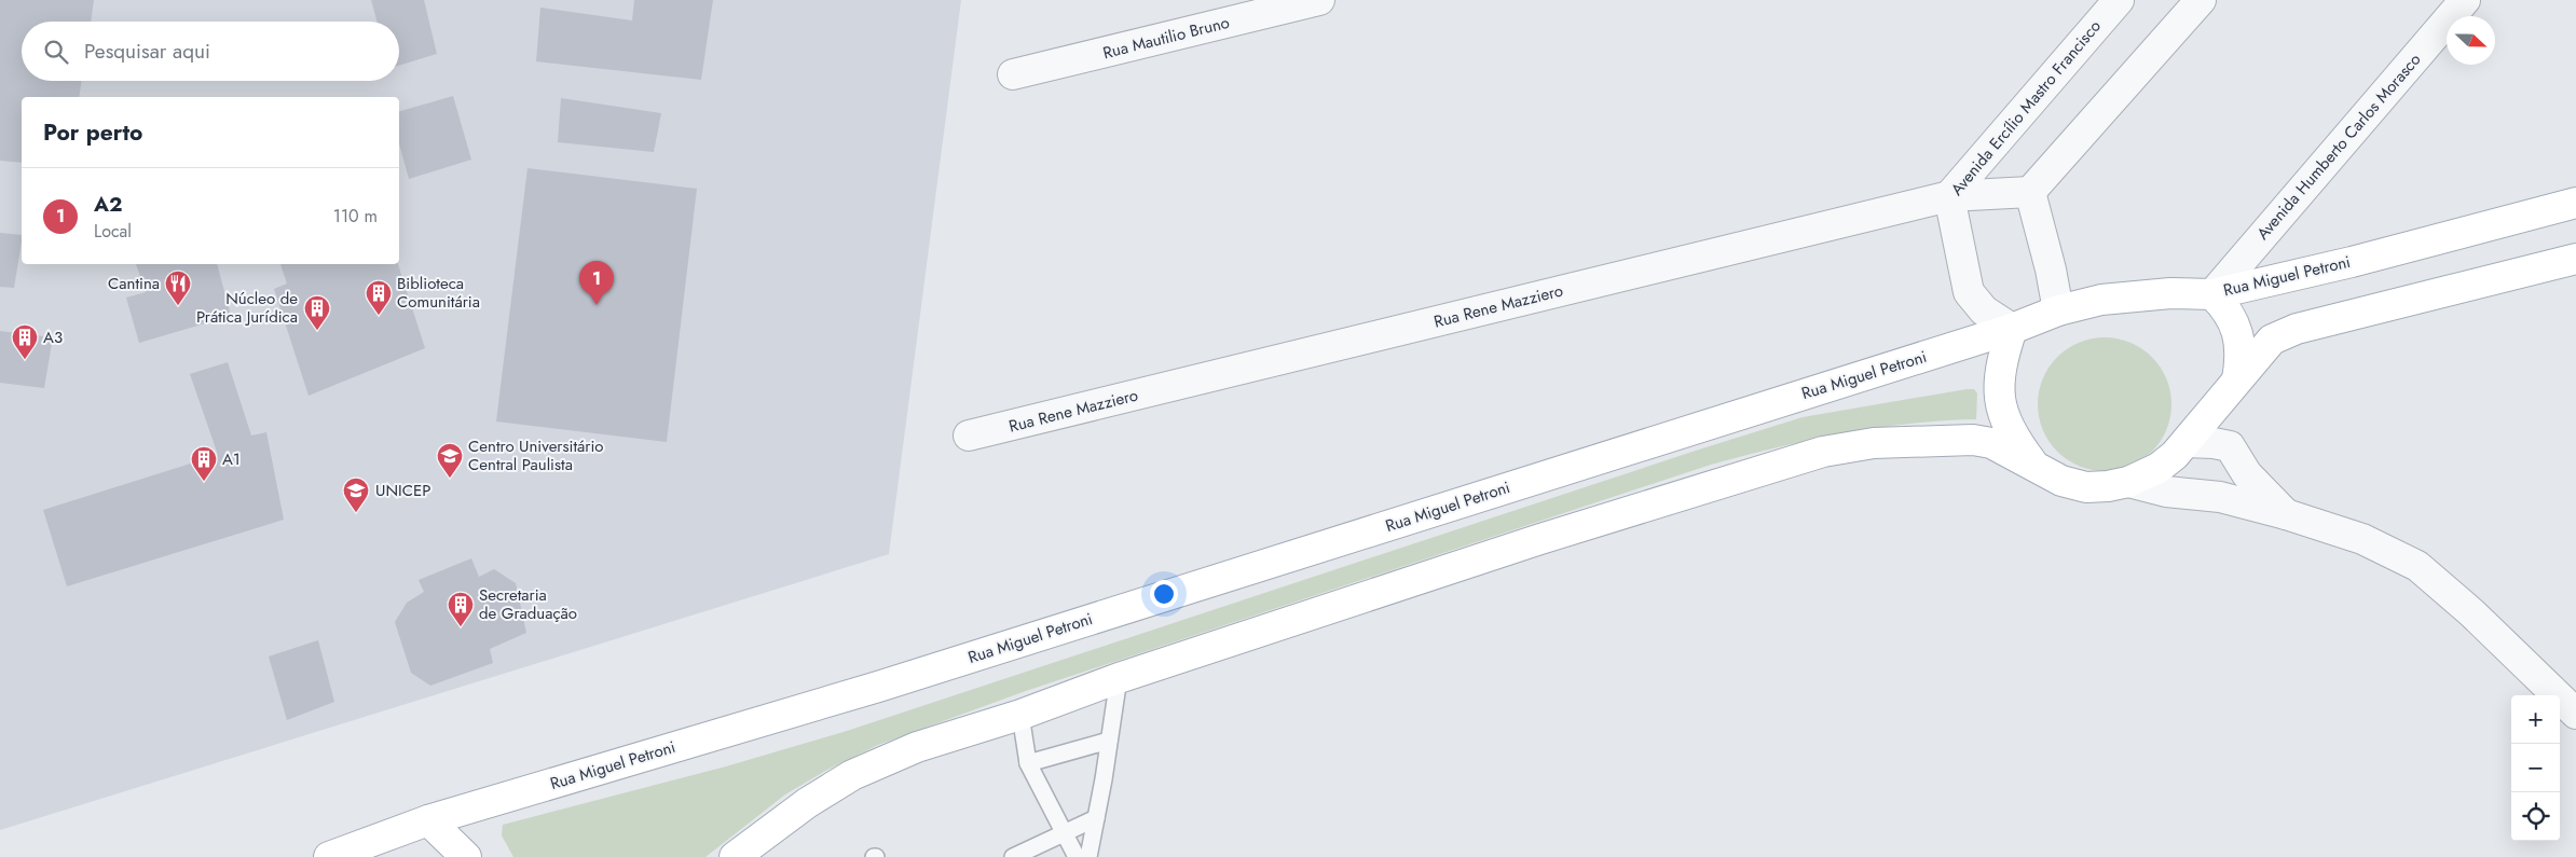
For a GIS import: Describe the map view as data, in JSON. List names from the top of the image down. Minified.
{"streets":{"main road":["Rua Miguel Petroni"],"street":["Rua Mautilio Bruno","Avenida Ercílio Mastro Francisco","Avenida Humberto Carlos Morasco","Rua Rene Mazziero"]},"crossings":[["Avenida Ercílio Mastro Francisco","Rua Miguel Petroni"],["Avenida Ercílio Mastro Francisco","Rua Rene Mazziero"],["Avenida Humberto Carlos Morasco","Rua Miguel Petroni"]],"places":{"restaurant":["Cantina"],"building":["Biblioteca Comunitária","Núcleo de Prática Jurídica","A3","A1","Secretaria de Graduação"],"school or university":["Centro Universitário Central Paulista","UNICEP"]},"north":"right","page":{"search":"Pesquisar aqui","heading":"Por perto","list":[{"mark":"1","name":"A2","note":"Local","value":"110 m"}],"pins":"1","map_buttons":["+","−"]}}
